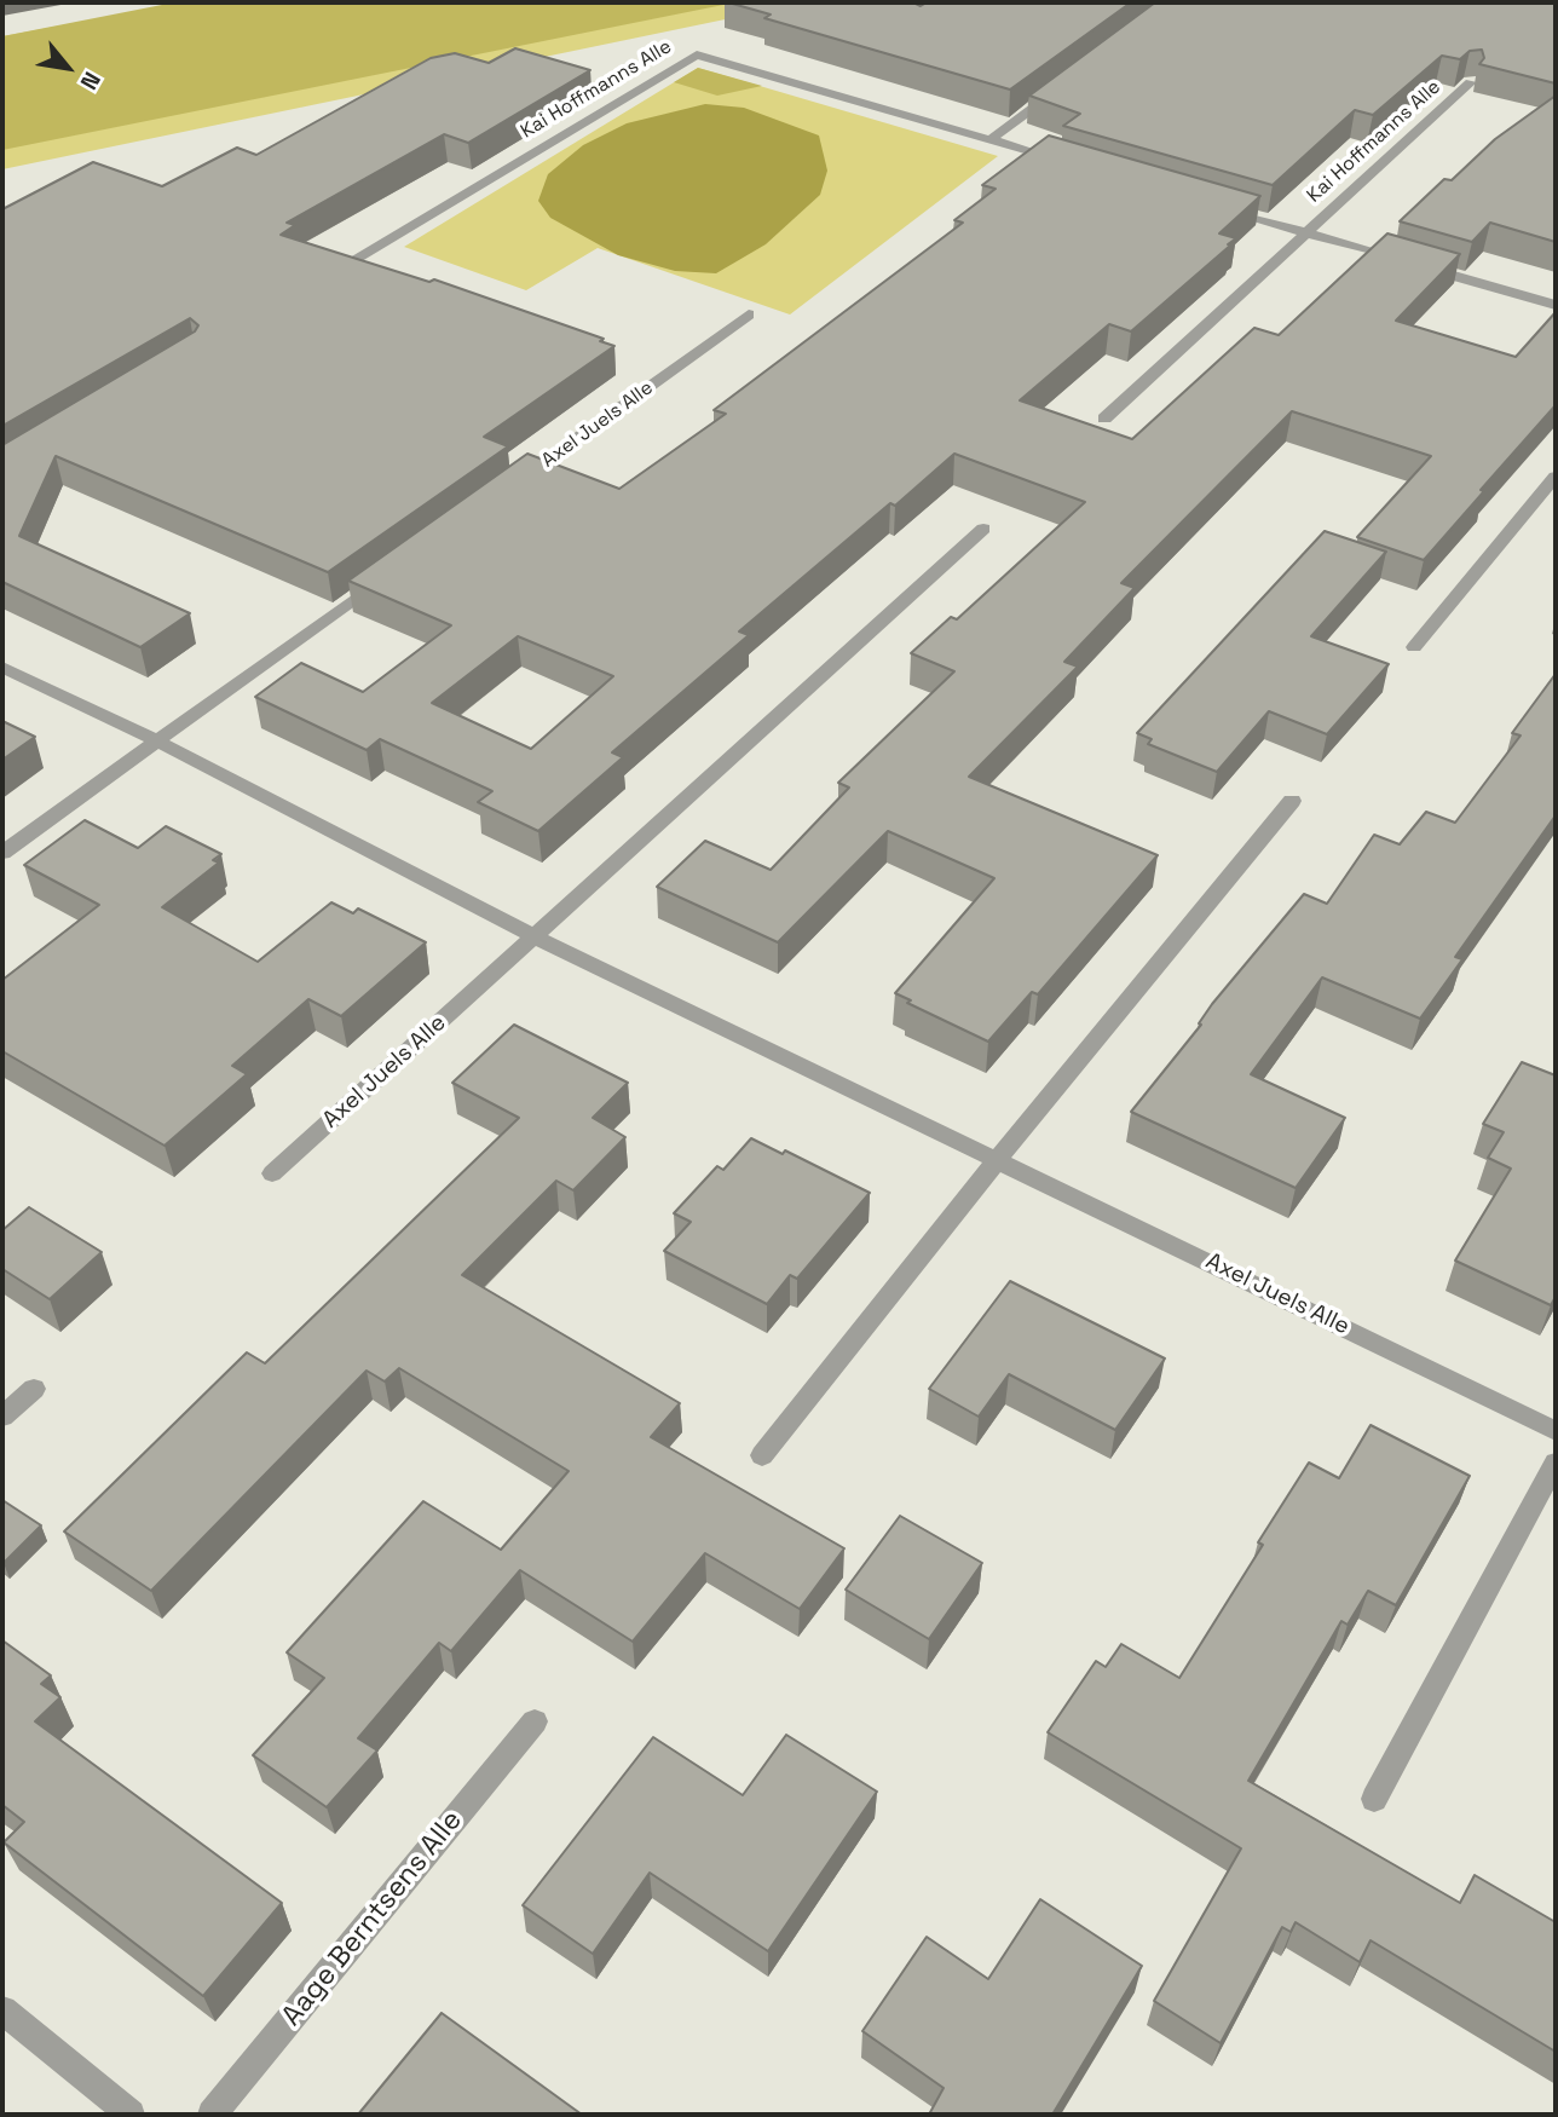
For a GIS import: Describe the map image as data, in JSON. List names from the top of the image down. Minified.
{"streets":{"street":["Kai Hoffmanns Alle","Axel Juels Alle","Aage Berntsens Alle"]},"north":"bottom right"}
